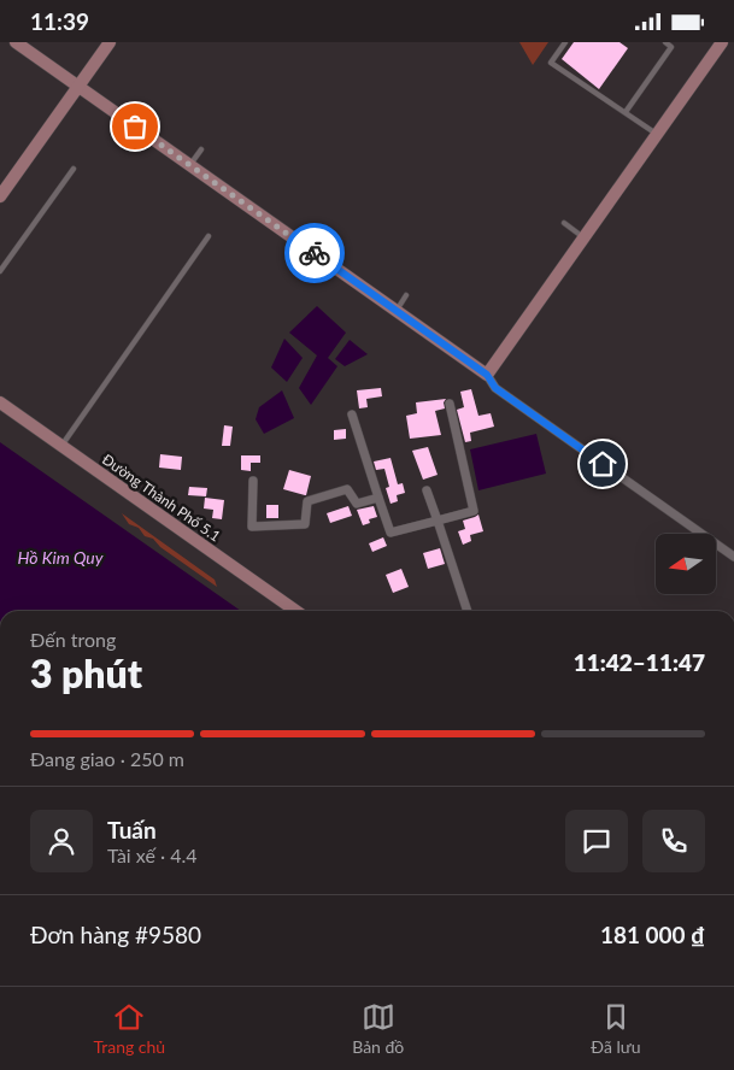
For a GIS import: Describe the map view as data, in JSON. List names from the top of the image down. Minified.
{"streets":{"street":["Đường Thành Phố 5.1"]},"water":["Hồ Kim Quy"],"north":"left","page":{"status":"11:39","heading":["3 phút","Đến trong","11:42–11:47"],"panel":["Tuấn","Tài xế · 4.4","Đơn hàng #9580","181 000 ₫"],"bar":"Đang giao · 250 m","tabs":["Trang chủ","Bản đồ","Đã lưu"]}}
